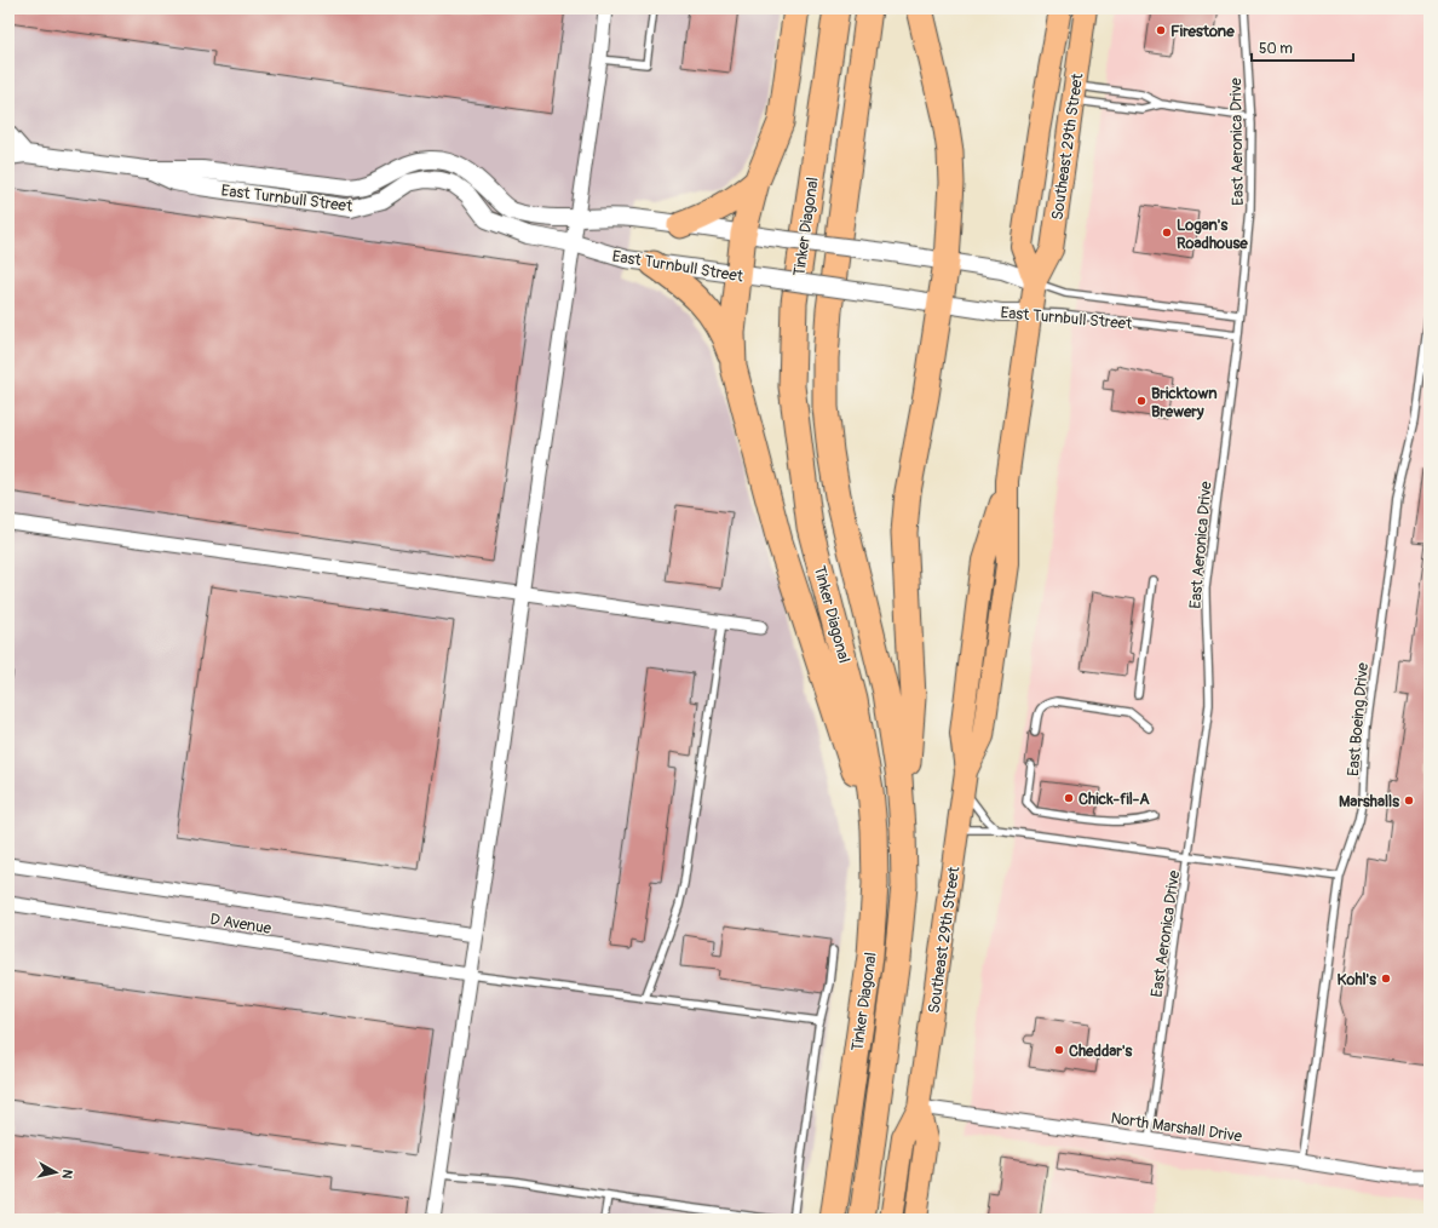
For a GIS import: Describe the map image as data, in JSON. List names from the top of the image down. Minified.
{"streets":{"highway":["Tinker Diagonal"],"main road":["Southeast 29th Street"],"street":["East Turnbull Street","D Avenue","North Marshall Drive"],"lane":["East Aeronica Drive","East Boeing Drive"]},"crossings":[["East Aeronica Drive","East Turnbull Street"],["East Aeronica Drive","North Marshall Drive"],["Southeast 29th Street","East Turnbull Street"],["Southeast 29th Street","North Marshall Drive"],["East Boeing Drive","North Marshall Drive"]],"places":["Firestone","Logan's Roadhouse","Bricktown Brewery","Chick-fil-A","Marshalls","Kohl's","Cheddar's"],"scale_bar":"50 m","north":"right"}
